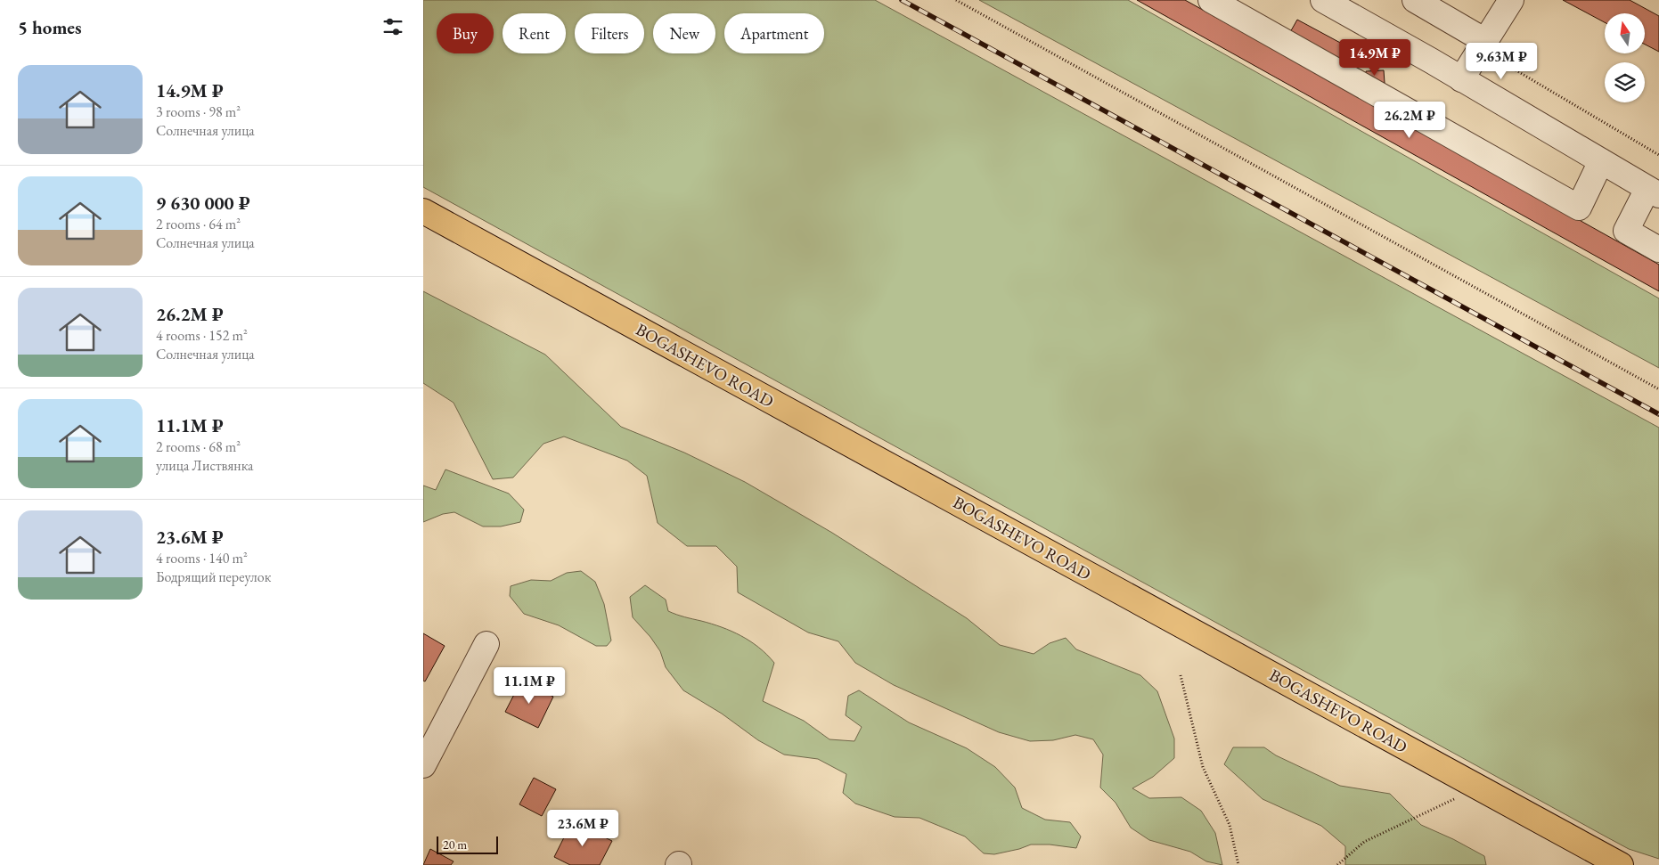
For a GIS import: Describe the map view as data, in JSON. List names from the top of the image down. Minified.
{"streets":{"main road":["BOGASHEVO ROAD"]},"scale_bar":"20 m","north":"top","page":{"heading":"5 homes","chip":["Buy","Rent","Filters","New","Apartment"],"price":["14.9M ₽","9.63M ₽","26.2M ₽","11.1M ₽","23.6M ₽"],"list":[{"name":"14.9M ₽","note":"3 rooms · 98 m² · Солнечная улица"},{"name":"9 630 000 ₽","note":"2 rooms · 64 m² · Солнечная улица"},{"name":"26.2M ₽","note":"4 rooms · 152 m² · Солнечная улица"},{"name":"11.1M ₽","note":"2 rooms · 68 m² · улица Листвянка"},{"name":"23.6M ₽","note":"4 rooms · 140 m² · Бодрящий переулок"}],"scale":"20 m"}}
